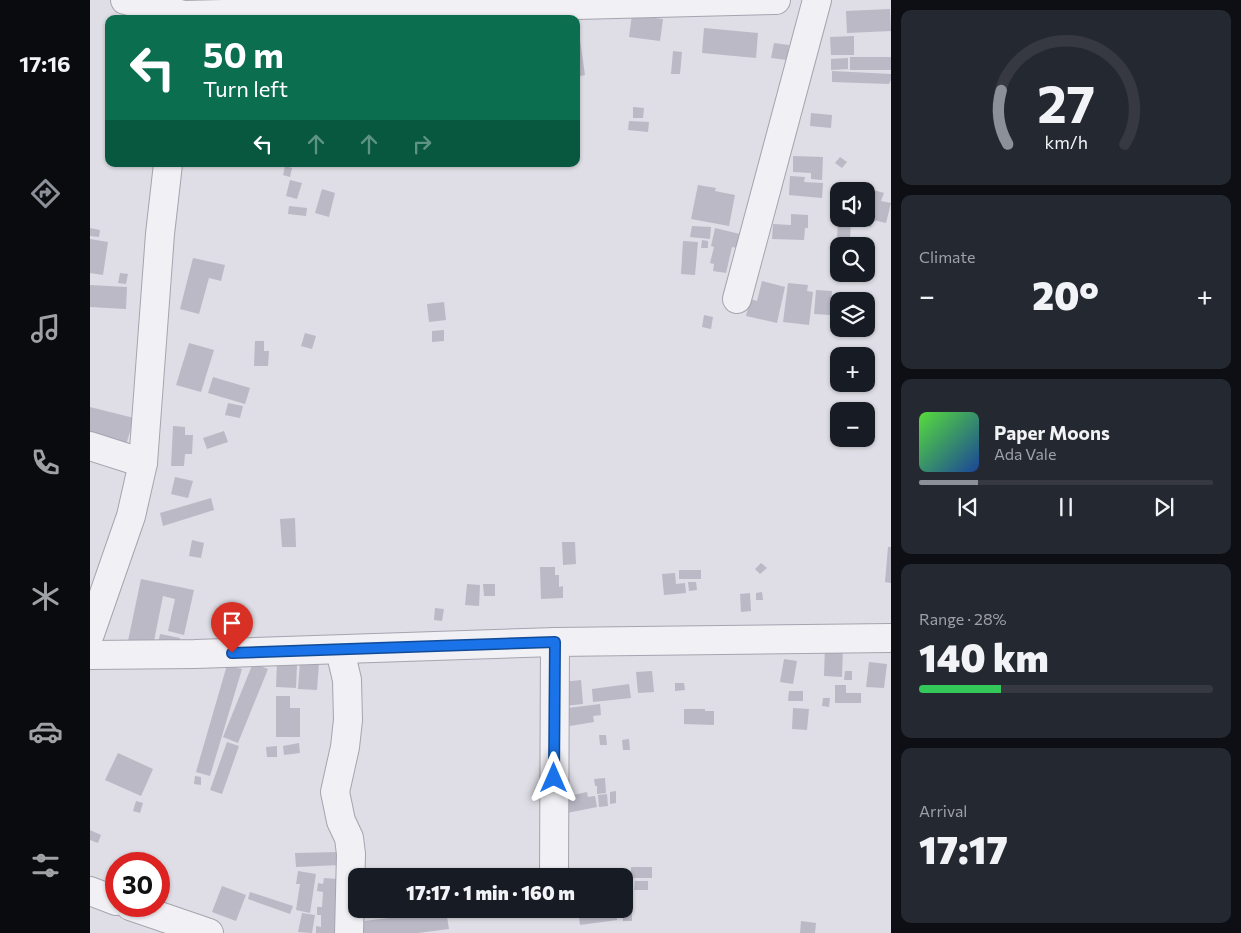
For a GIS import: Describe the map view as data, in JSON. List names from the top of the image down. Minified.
{"page":{"tabs":"17:16","turn":["50 m","Turn left"],"map_buttons":["+","−"],"tile":["Climate",["Range · 28%","140 km"],["Arrival","17:17"]],"heat":["−","20°","+"],"song":["Paper Moons","Ada Vale"],"limit":"30","trip":"17:17 · 1 min · 160 m","gauge":["27","km/h"]}}
